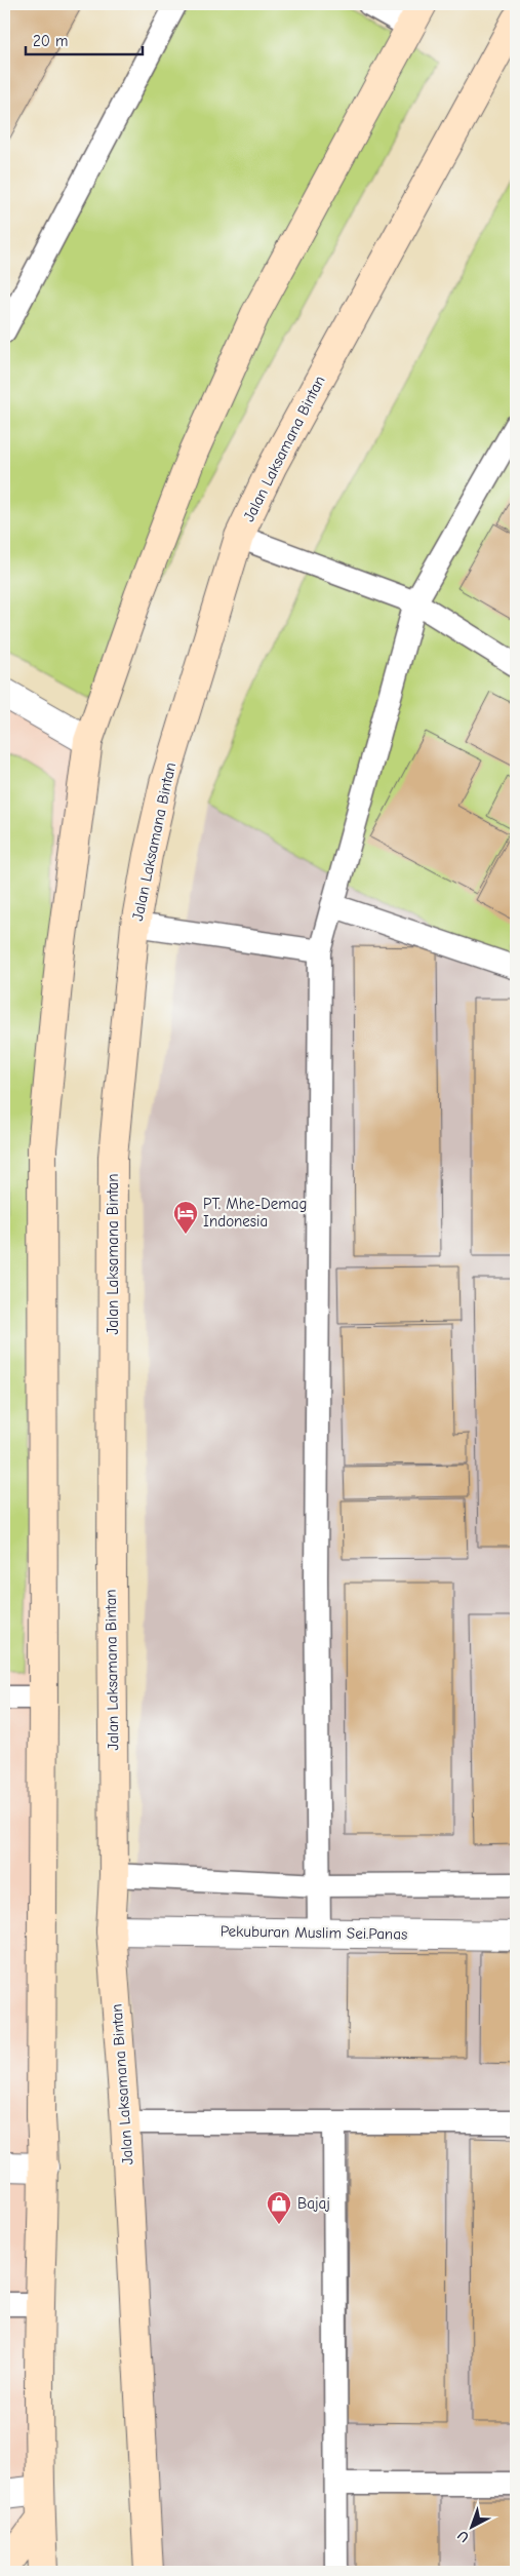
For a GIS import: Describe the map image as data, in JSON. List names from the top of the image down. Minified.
{"streets":{"main road":["Jalan Laksamana Bintan"],"street":["Pekuburan Muslim Sei.Panas"]},"crossings":[["Jalan Laksamana Bintan","Pekuburan Muslim Sei.Panas"]],"places":{"hotel":["PT. Mhe-Demag Indonesia"],"shop":["Bajaj"]},"scale_bar":"20 m","north":"bottom left"}
